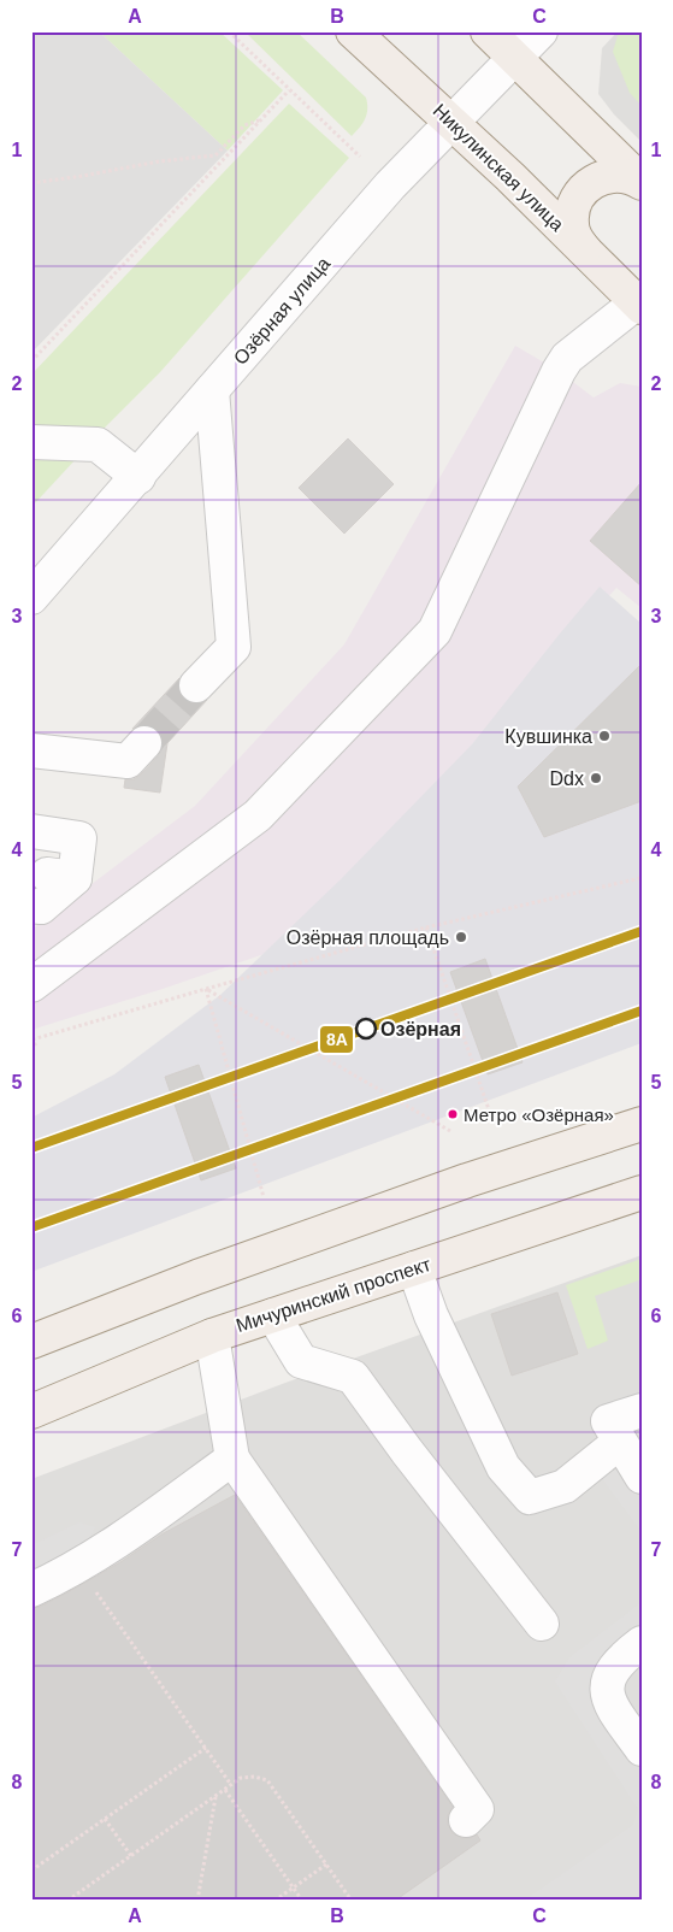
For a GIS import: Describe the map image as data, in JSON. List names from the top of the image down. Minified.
{"streets":{"main road":["Никулинская улица","Мичуринский проспект"],"street":["Озёрная улица"]},"crossings":[["Никулинская улица","Озёрная улица"]],"places":["Кувшинка","Ddx","Озёрная площадь","Озёрная","Метро «Озёрная»"],"lines":["transit line 8А"],"grid":{"columns":["A","B","C"],"rows":["1","2","3","4","5","6","7","8"]}}
